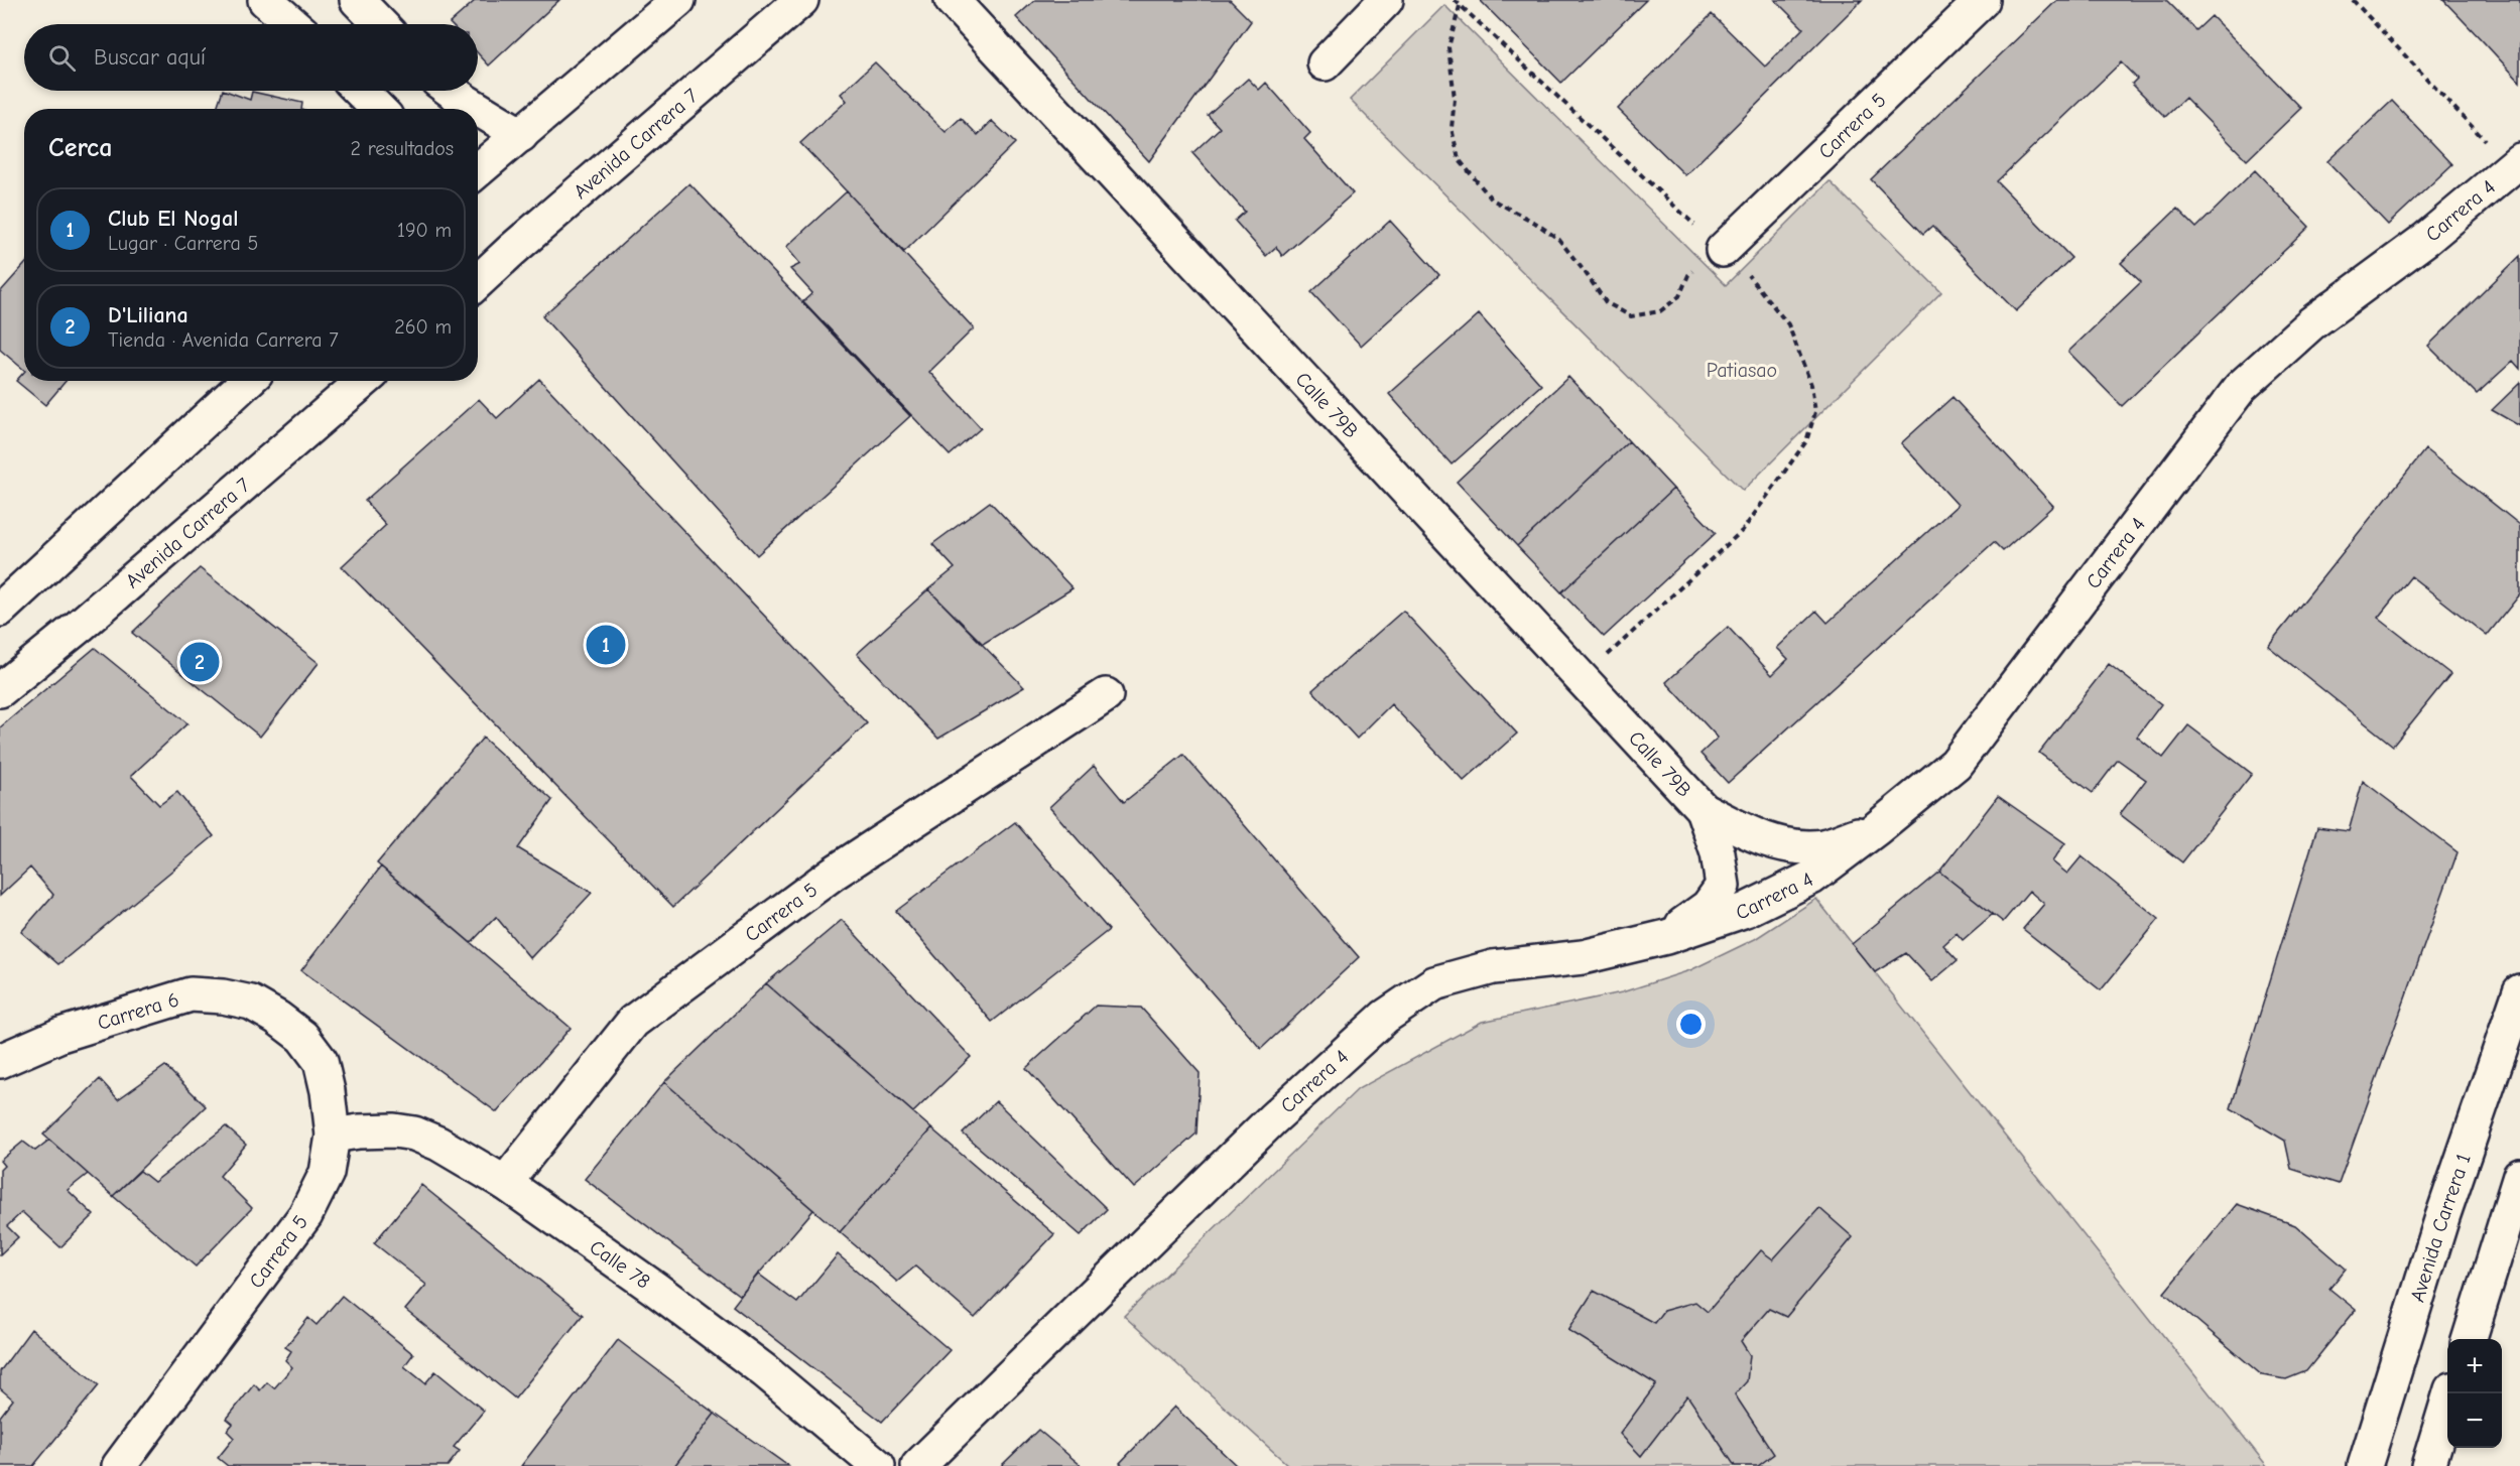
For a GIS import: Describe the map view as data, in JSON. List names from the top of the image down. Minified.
{"streets":{"street":["Carrera 5","Avenida Carrera 7","Carrera 4","Calle 79B","Carrera 6","Avenida Carrera 1","Calle 78"]},"crossings":[["Carrera 5","Carrera 6"],["Carrera 5","Calle 78"],["Carrera 4","Calle 79B"]],"parks":["Patiasao"],"page":{"search":"Buscar aquí","heading":["Cerca","2 resultados"],"list":[{"mark":"1","name":"Club El Nogal","note":"Lugar · Carrera 5","value":"190 m"},{"mark":"2","name":"D'Liliana","note":"Tienda · Avenida Carrera 7","value":"260 m"}],"pins":["1","2"],"map_buttons":["+","−"]}}
